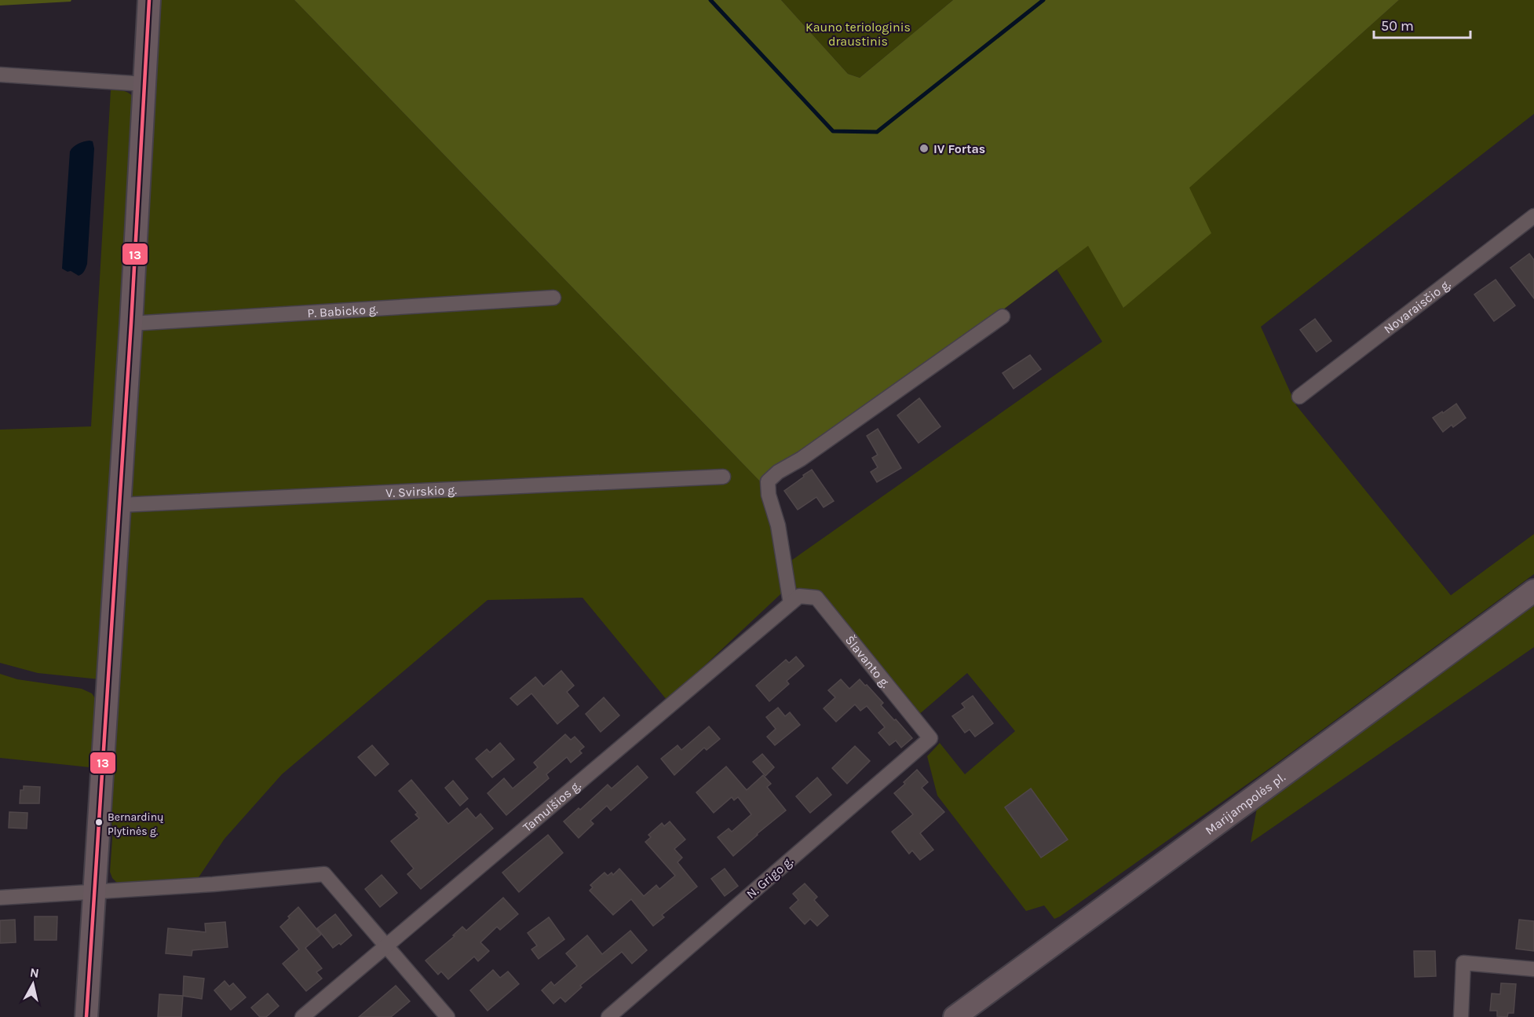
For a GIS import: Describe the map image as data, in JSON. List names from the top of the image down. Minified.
{"streets":{"main road":["Marijampolės pl."],"street":["Novaraisčio g.","P. Babicko g.","V. Svirskio g.","Šlavanto g.","Tamulšios g.","N. Grigo g."]},"crossings":[["Šlavanto g.","Tamulšios g."],["Šlavanto g.","N. Grigo g."]],"parks":["Kauno teriologinis draustinis"],"places":["IV Fortas","Bernardinų Plytinės g."],"lines":["transit line 13"],"scale_bar":"50 m","north":"top"}
